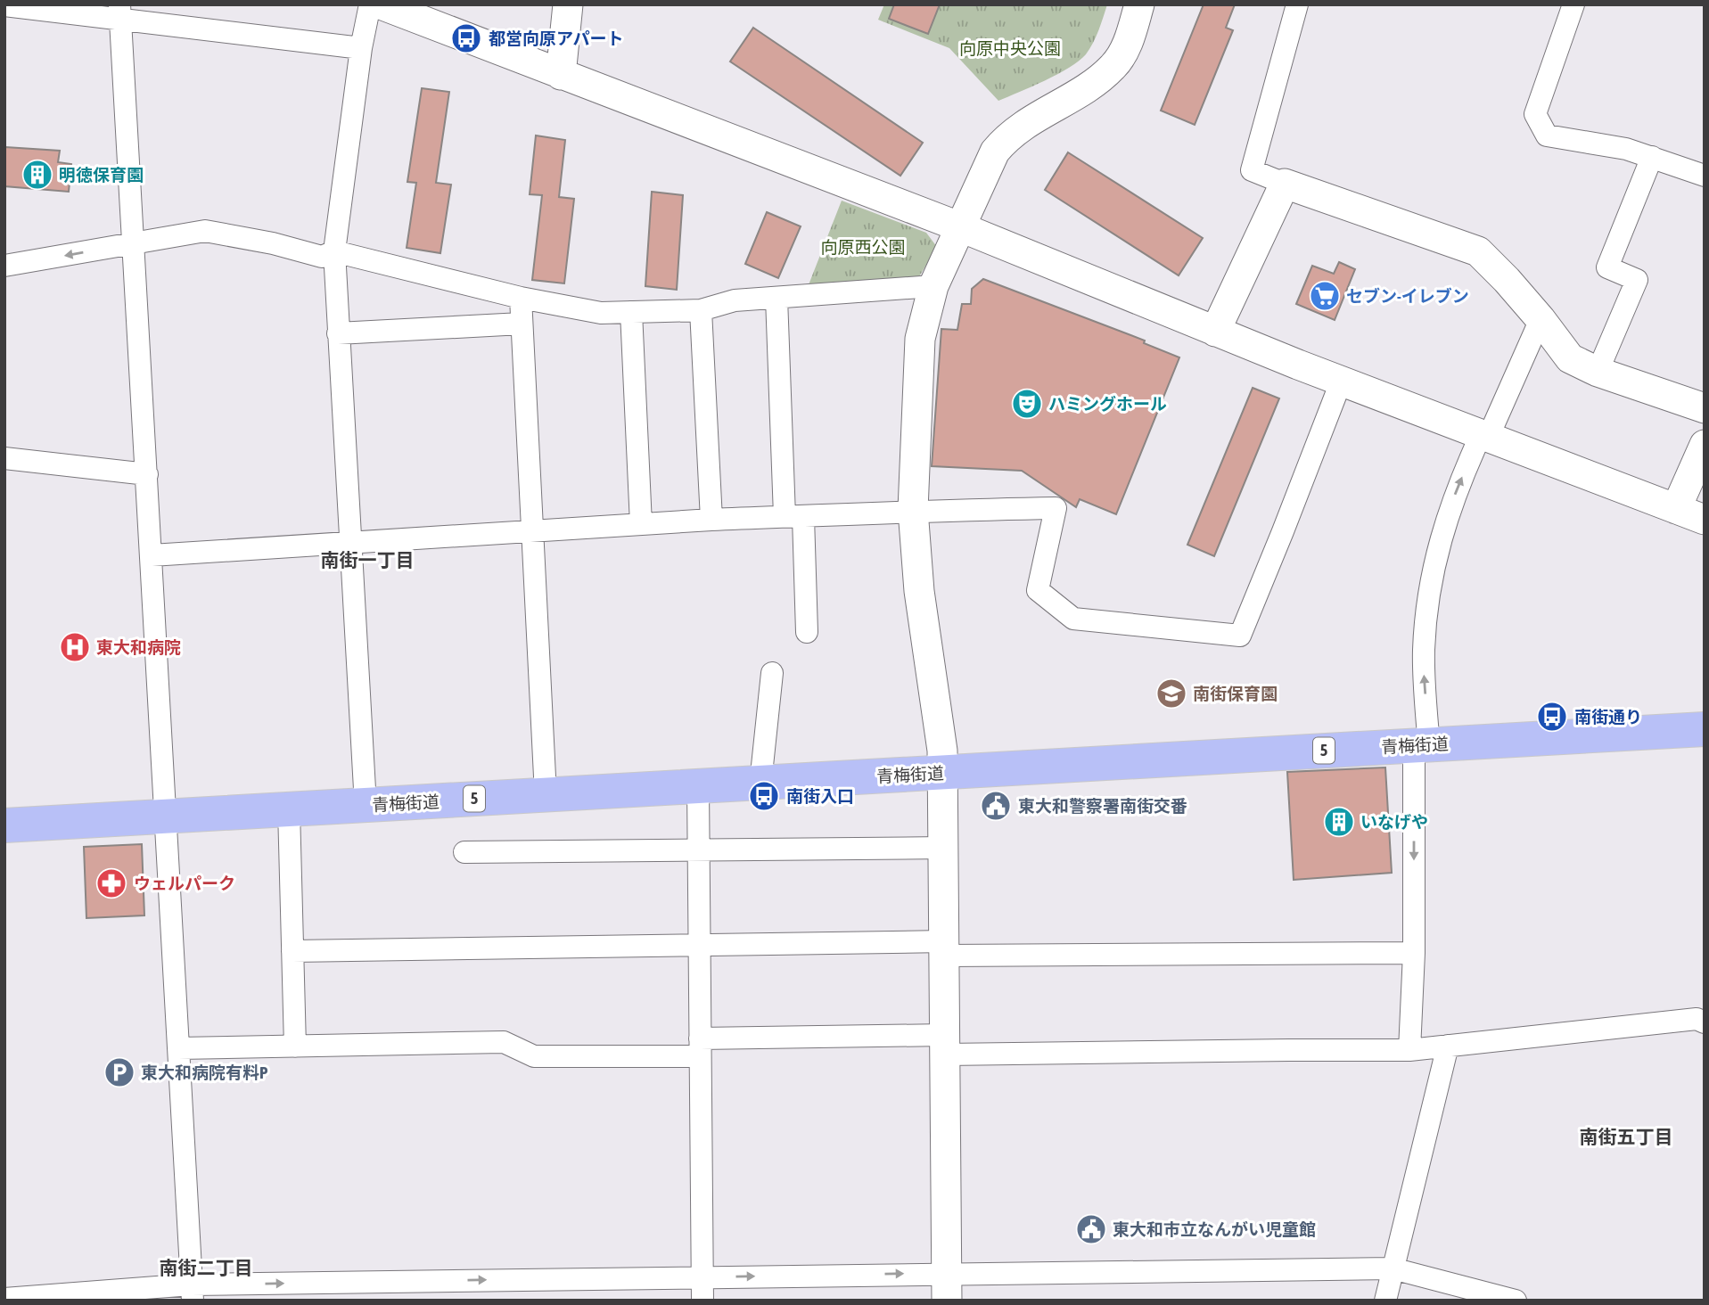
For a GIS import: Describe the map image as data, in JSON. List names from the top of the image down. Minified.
{"streets":{"main road":["青梅街道","5"]},"districts":["南街一丁目","南街五丁目","南街二丁目"],"parks":["向原中央公園","向原西公園"],"places":{"bus stop":["都営向原アパート","南街通り","南街入口"],"building":["明徳保育園","いなげや"],"supermarket":["セブン-イレブン"],"theatre":["ハミングホール"],"hospital":["東大和病院"],"school or university":["南街保育園"],"public building":["東大和警察署南街交番","東大和市立なんがい児童館"],"pharmacy":["ウェルパーク"],"parking":["東大和病院有料P"]}}
